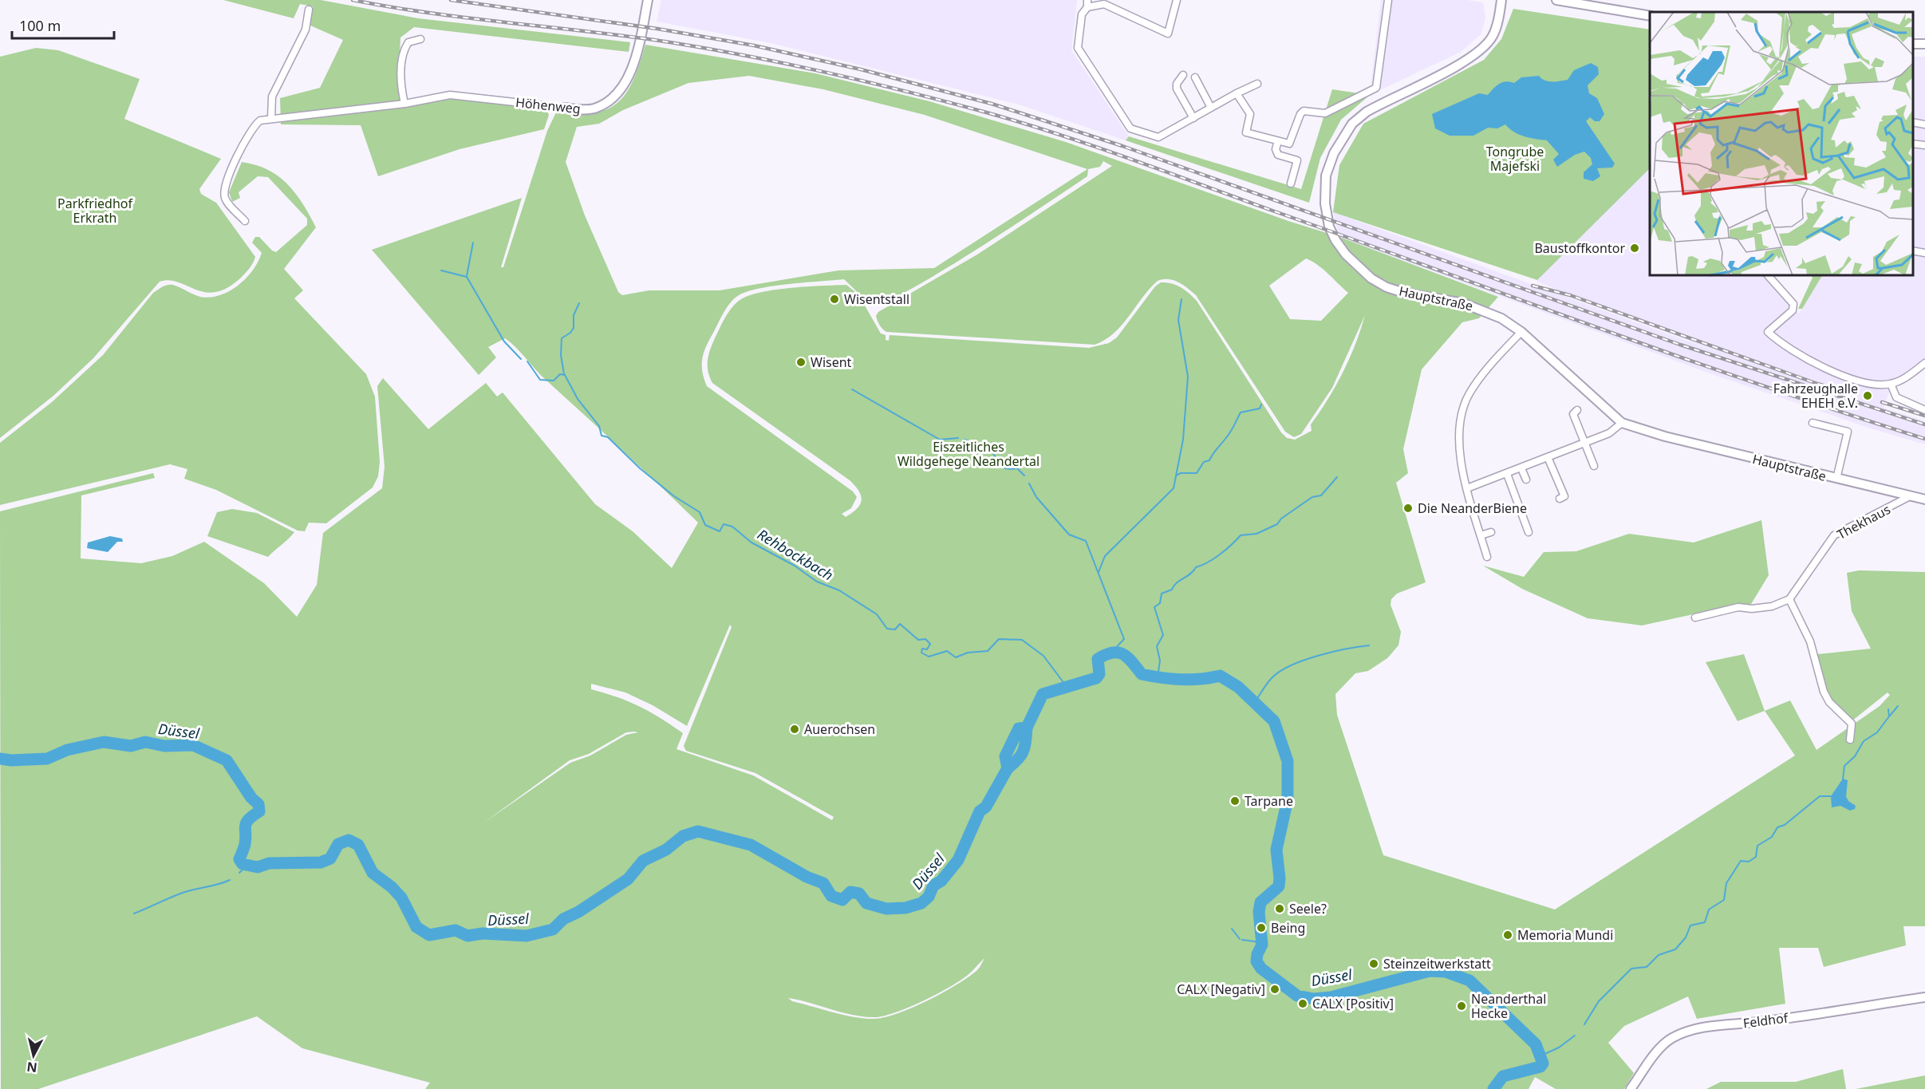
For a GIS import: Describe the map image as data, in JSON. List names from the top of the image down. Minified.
{"streets":{"street":["Höhenweg","Hauptstraße","Thekhaus","Feldhof"]},"crossings":[["Hauptstraße","Thekhaus"]],"water":["Rehbockbach","Düssel"],"parks":["Tongrube Majefski","Parkfriedhof Erkrath","Eiszeitliches Wildgehege Neandertal"],"places":["Baustoffkontor","Wisentstall","Wisent","Fahrzeughalle EHEH e.V.","Die NeanderBiene","Auerochsen","Tarpane","Seele?","Being","Memoria Mundi","Steinzeitwerkstatt","CALX [Negativ]","CALX [Positiv]","Neanderthal Hecke"],"scale_bar":"100 m","north":"bottom"}
